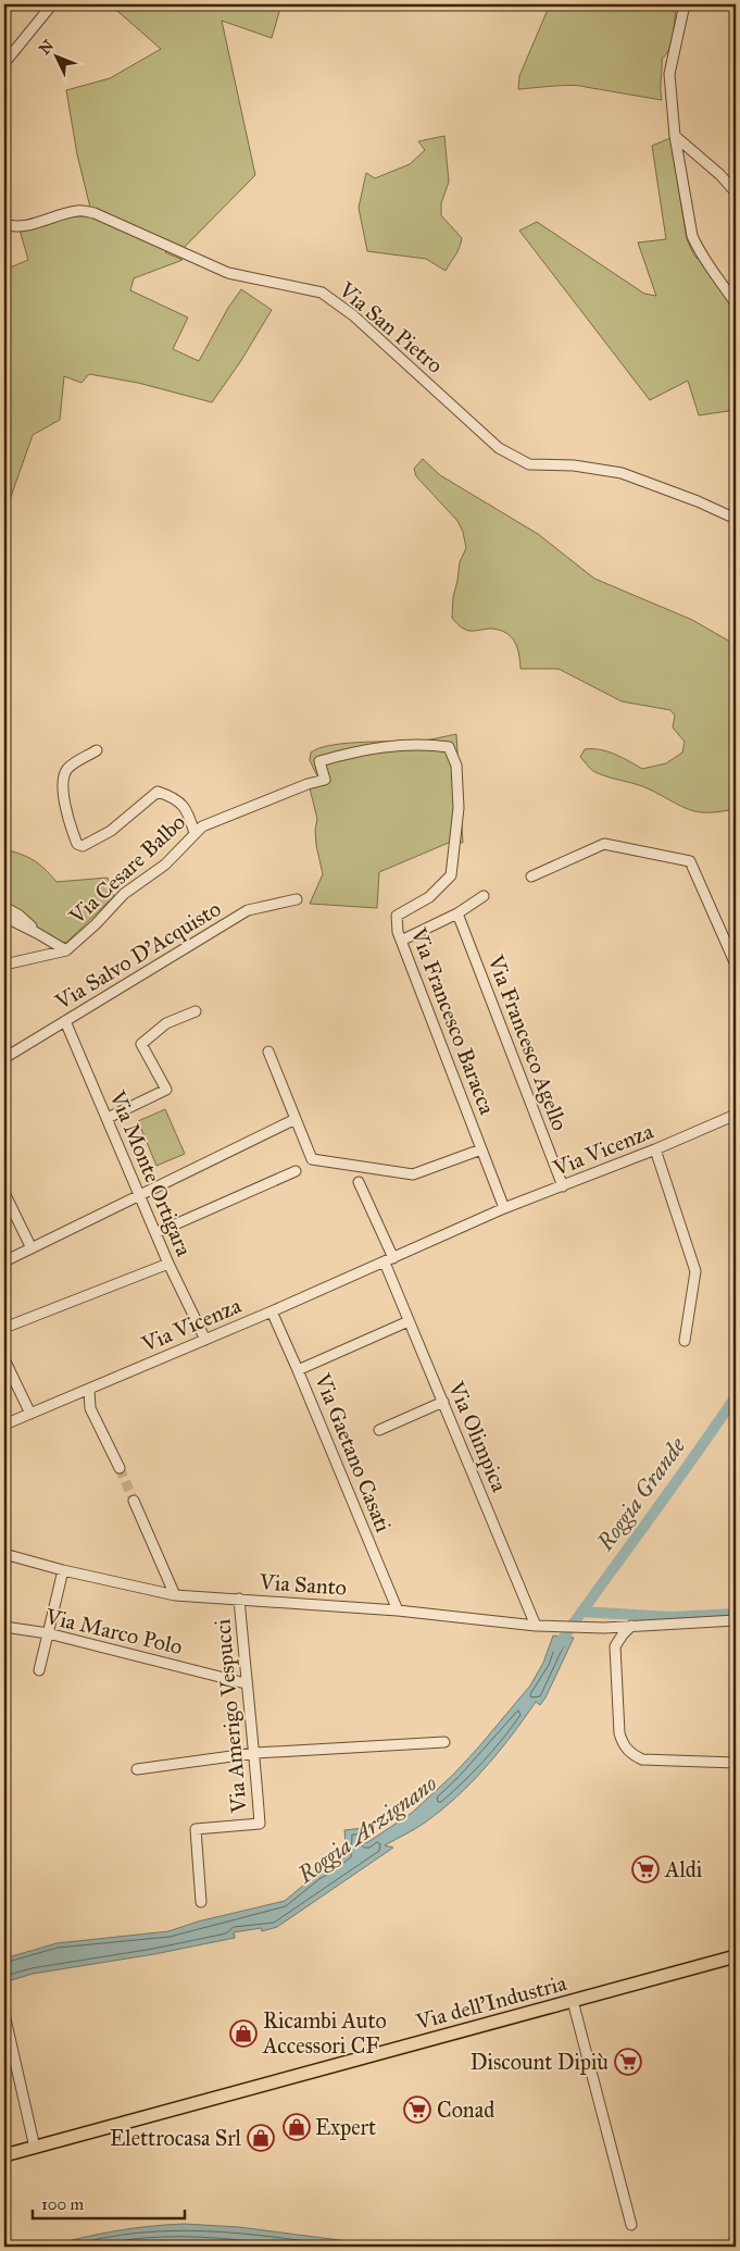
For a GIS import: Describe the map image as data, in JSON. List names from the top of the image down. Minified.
{"streets":{"main road":["Via dell'Industria"],"street":["Via San Pietro","Via Cesare Balbo","Via Salvo D'Acquisto","Via Francesco Baracca","Via Francesco Agello","Via Vicenza","Via Monte Ortigara","Via Olimpica","Via Gaetano Casati","Via Santo","Via Marco Polo","Via Amerigo Vespucci"]},"crossings":[["Via Cesare Balbo","Via Francesco Baracca"],["Via Salvo D'Acquisto","Via Monte Ortigara"],["Via Francesco Baracca","Via Vicenza"],["Via Francesco Agello","Via Vicenza"],["Via Vicenza","Via Monte Ortigara"],["Via Vicenza","Via Olimpica"],["Via Vicenza","Via Gaetano Casati"],["Via Olimpica","Via Santo"],["Via Gaetano Casati","Via Santo"],["Via Santo","Via Amerigo Vespucci"],["Via Marco Polo","Via Amerigo Vespucci"]],"water":["Roggia Grande","Roggia Arzignano"],"places":{"supermarket":["Aldi","Discount Dipiù","Conad"],"shop":["Ricambi Auto Accessori CF","Expert","Elettrocasa Srl"]},"scale_bar":"100 m","north":"top left"}
